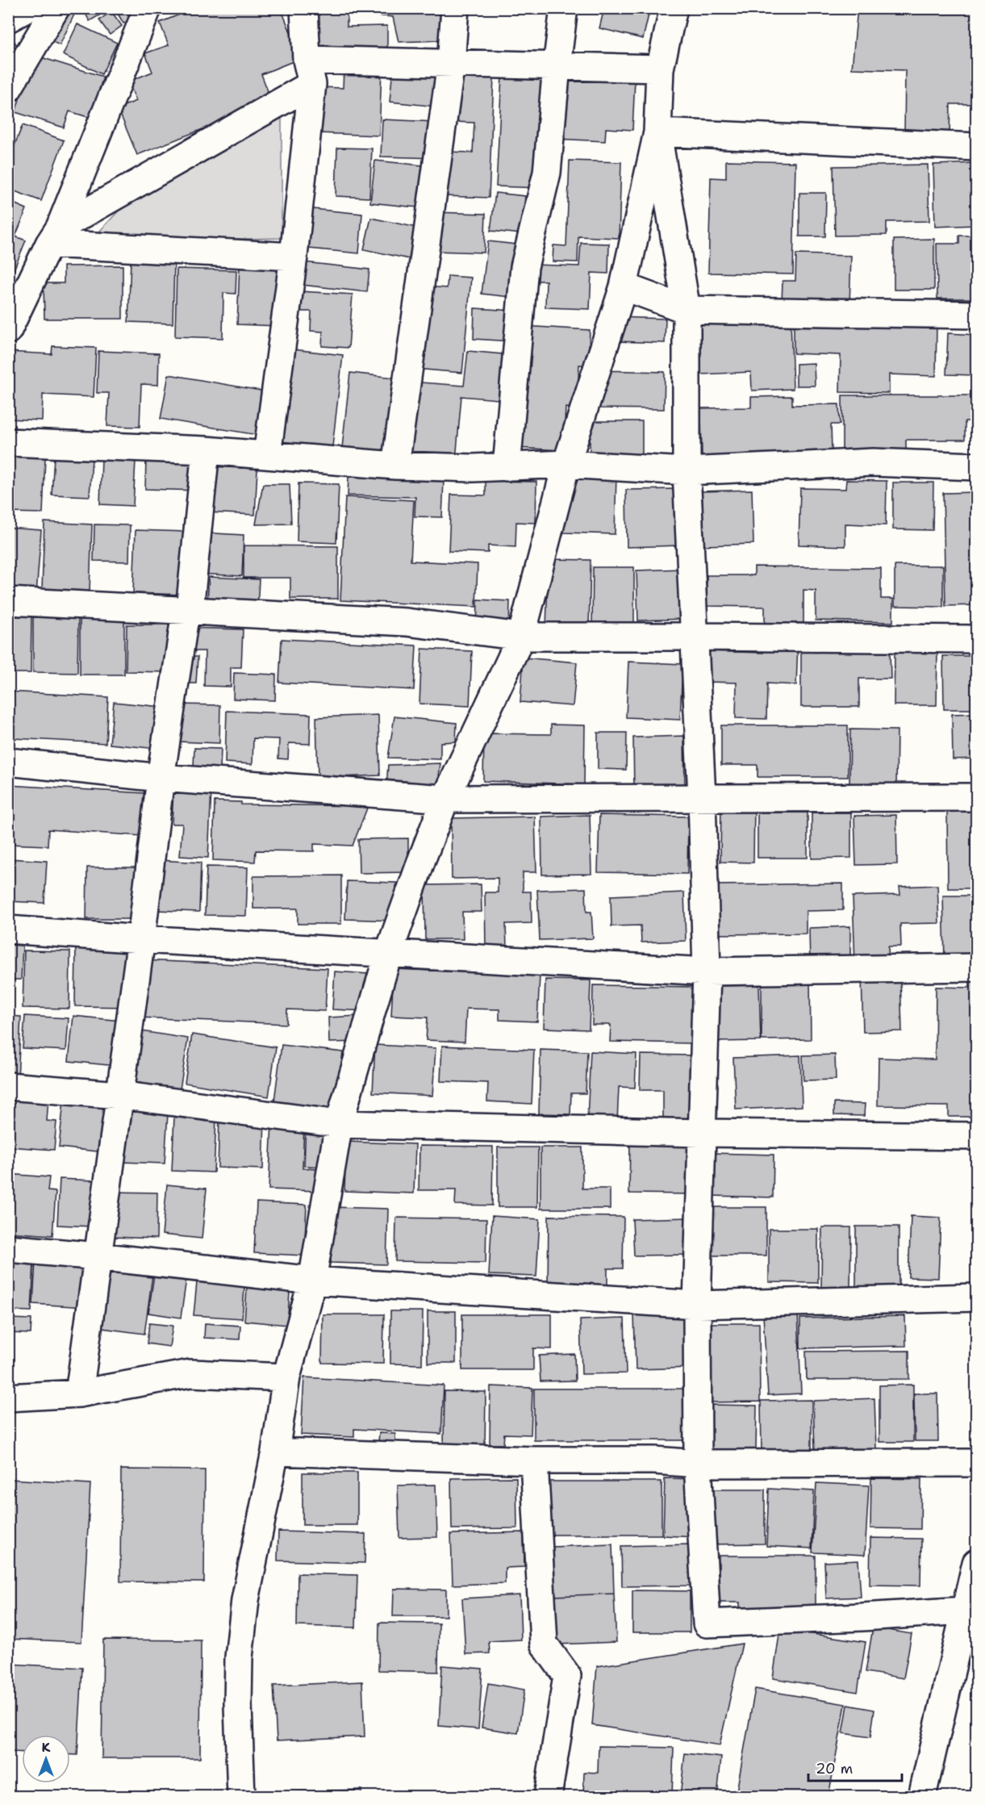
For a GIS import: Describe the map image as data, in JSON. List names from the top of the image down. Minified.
{"scale_bar":"20 m","north":"top"}
